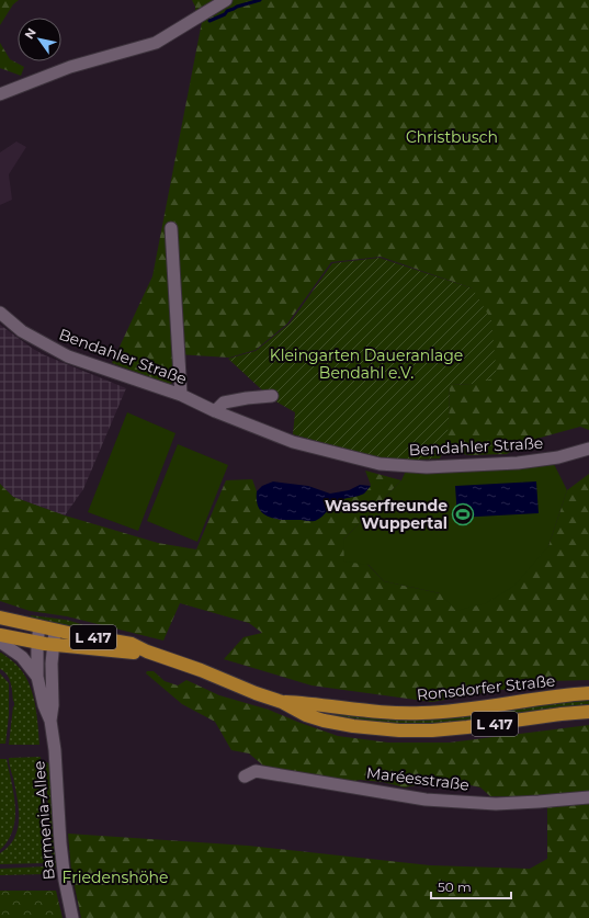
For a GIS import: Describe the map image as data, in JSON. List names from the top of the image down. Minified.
{"streets":{"main road":["L 417","Ronsdorfer Straße"],"street":["Bendahler Straße","Maréesstraße","Barmenia-Allee"]},"crossings":[["Ronsdorfer Straße","Barmenia-Allee"]],"parks":["Christbusch","Kleingarten Daueranlage Bendahl e.V.","Friedenshöhe"],"places":{"sports":["Wasserfreunde Wuppertal"]},"scale_bar":"50 m","north":"top left"}
